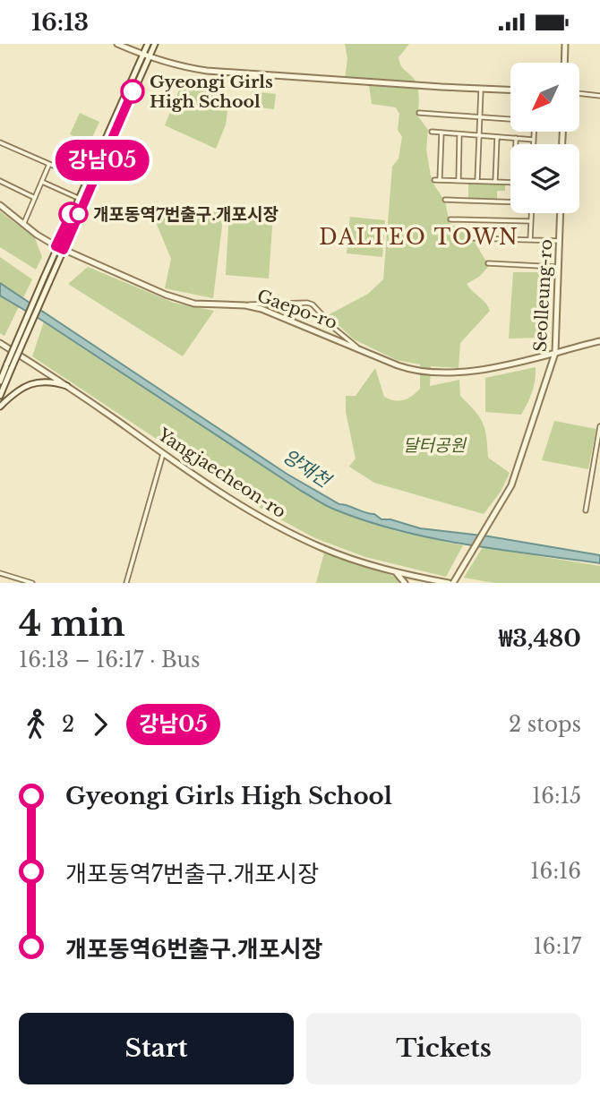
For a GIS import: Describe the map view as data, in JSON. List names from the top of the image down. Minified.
{"streets":{"street":["Seolleung-ro","Gaepo-ro","Yangjaecheon-ro"]},"crossings":[["Seolleung-ro","Gaepo-ro"],["Seolleung-ro","Yangjaecheon-ro"]],"districts":["DALTEO TOWN"],"water":["양재천"],"parks":["달터공원"],"places":["Gyeongi Girls High School","개포동역7번출구.개포시장"],"lines":["bus line 강남05"],"north":"bottom left","page":{"status":"16:13","on_map":"강남05","heading":["4 min","16:13 – 16:17 · Bus","₩3,480"],"legs":["2","강남05","2 stops"],"list":[{"name":"Gyeongi Girls High School","value":"16:15"},{"name":"개포동역7번출구.개포시장","value":"16:16"},{"name":"개포동역6번출구.개포시장","value":"16:17"}],"buttons":["Start","Tickets"]}}
